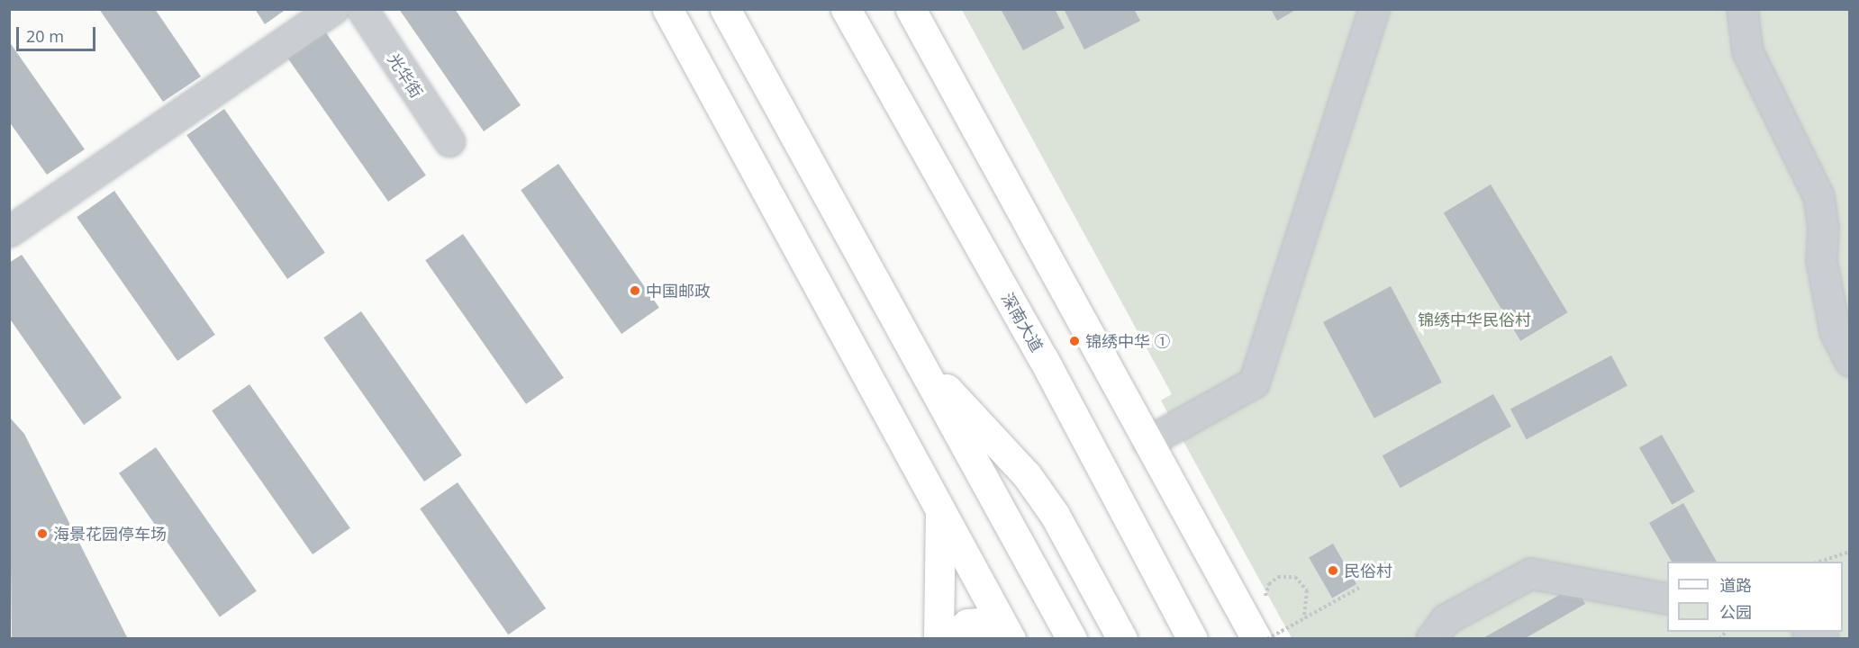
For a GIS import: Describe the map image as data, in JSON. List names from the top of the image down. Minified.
{"streets":{"main road":["深南大道"],"street":["光华街"]},"parks":["锦绣中华民俗村"],"places":["中国邮政","锦绣中华 ①","海景花园停车场","民俗村"],"legend":["道路","公园"],"scale_bar":"20 m"}
